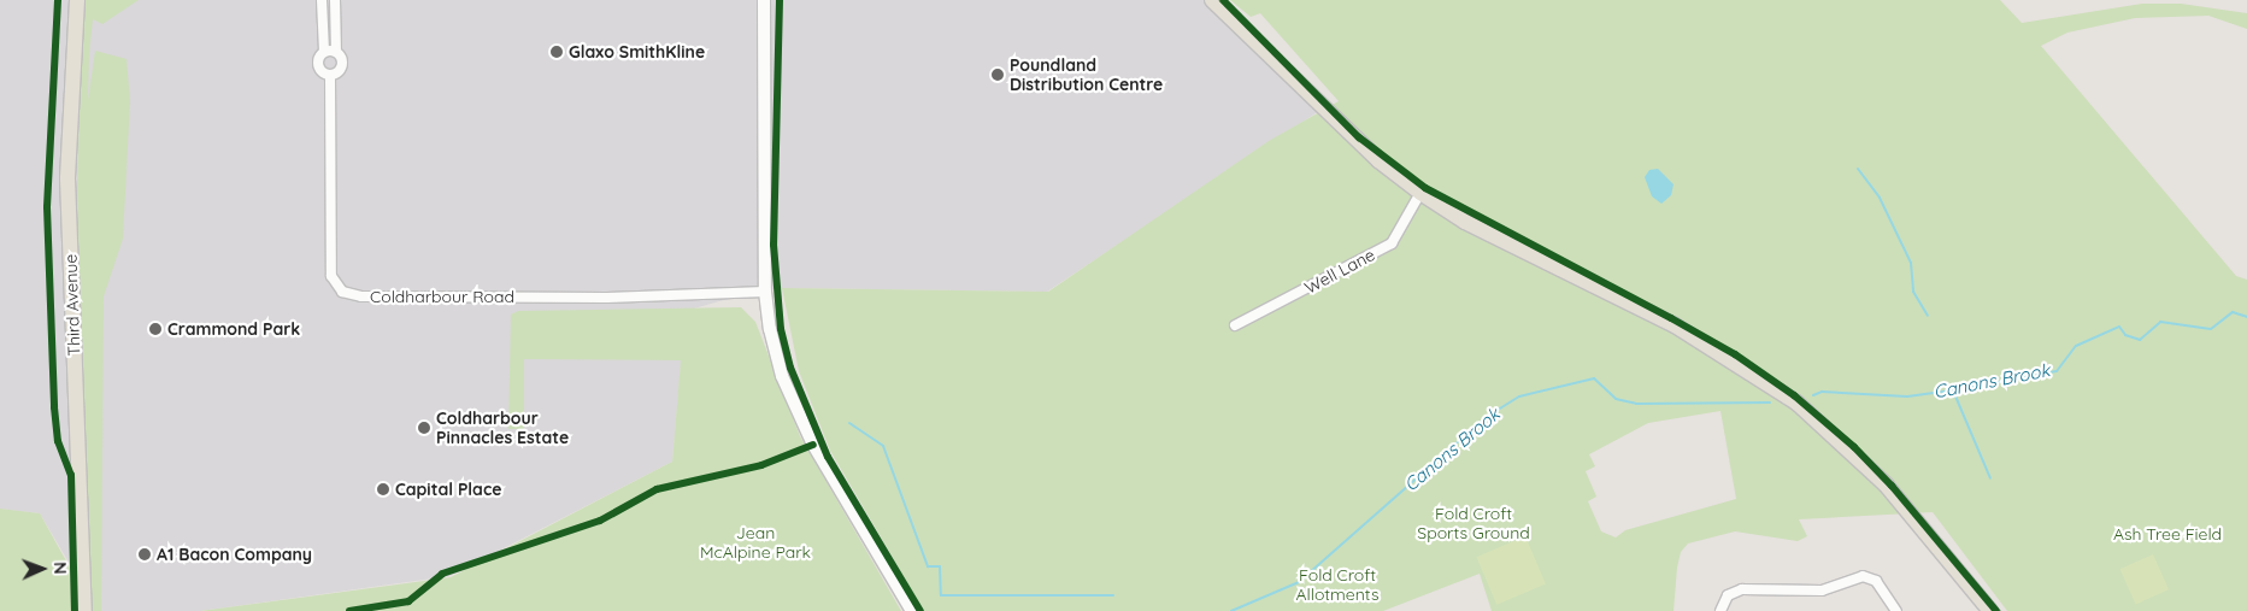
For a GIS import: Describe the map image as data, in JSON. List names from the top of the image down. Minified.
{"streets":{"main road":["Third Avenue"],"street":["Well Lane","Coldharbour Road"]},"water":["Canons Brook"],"parks":["Fold Croft Sports Ground","Jean McAlpine Park","Ash Tree Field","Fold Croft Allotments"],"places":["Glaxo SmithKline","Poundland Distribution Centre","Crammond Park","Coldharbour Pinnacles Estate","Capital Place","A1 Bacon Company"],"north":"right"}
